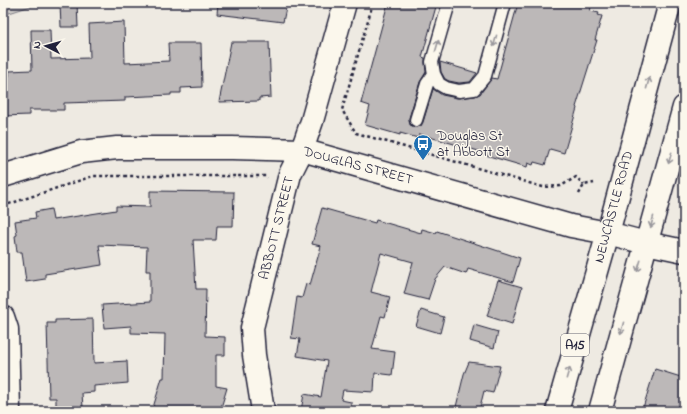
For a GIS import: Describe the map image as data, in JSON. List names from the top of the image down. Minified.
{"streets":{"main road":["DOUGLAS STREET","NEWCASTLE ROAD","ABBOTT STREET","A15"]},"crossings":[["DOUGLAS STREET","NEWCASTLE ROAD"],["DOUGLAS STREET","ABBOTT STREET"]],"places":{"bus stop":["Douglas St at Abbott St"]},"north":"left"}
